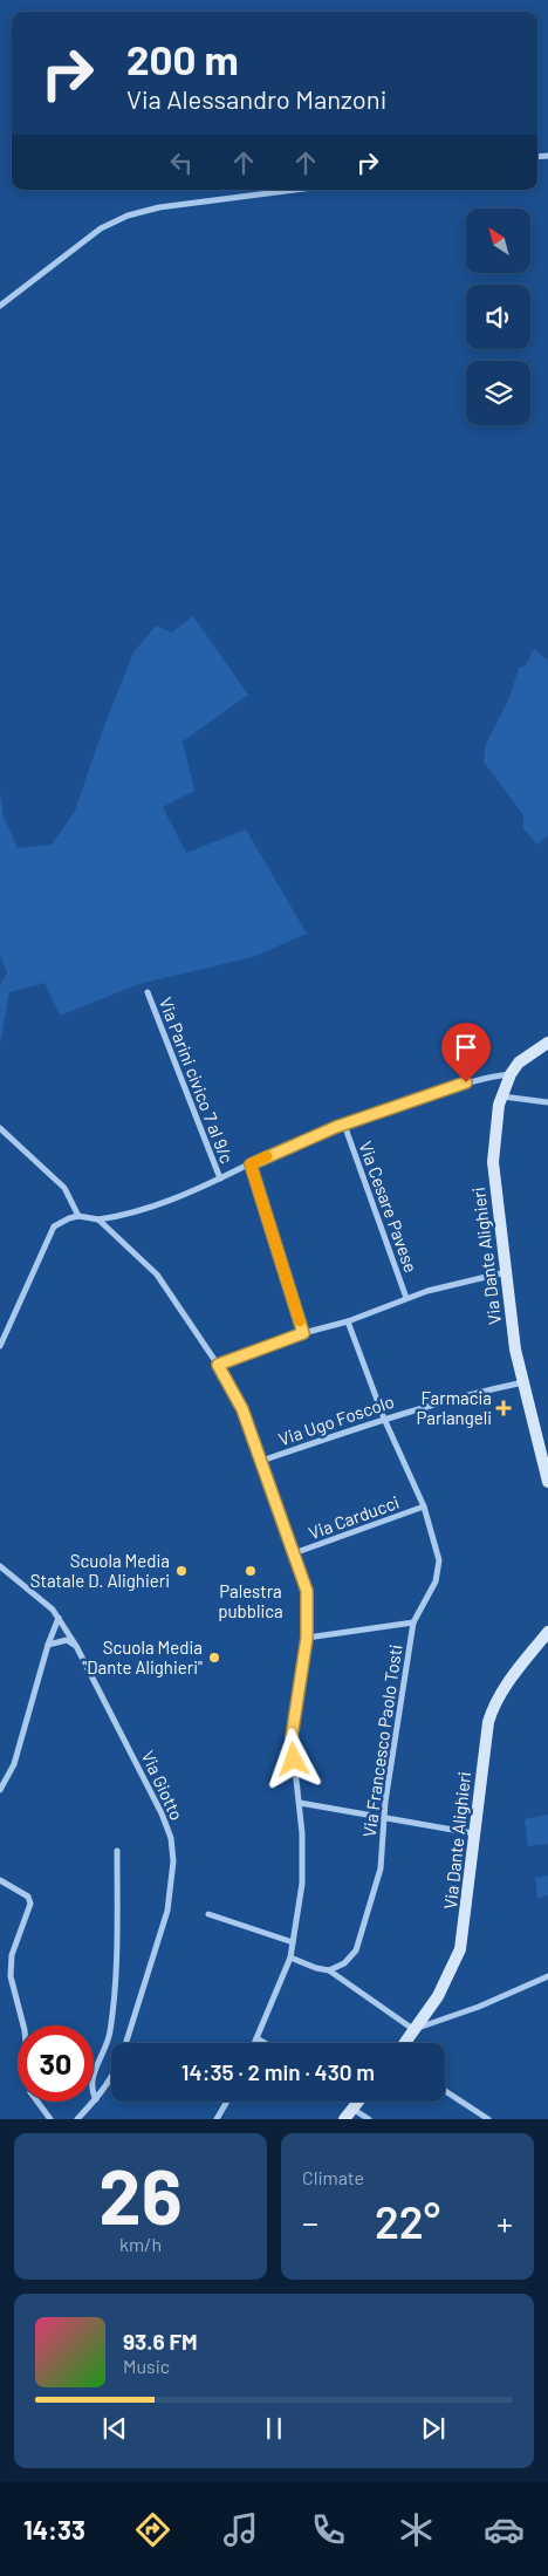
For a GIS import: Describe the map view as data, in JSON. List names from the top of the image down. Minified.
{"streets":{"main road":["Via Dante Alighieri"],"street":["Via Parini civico 7 al 9/c","Via Cesare Pavese","Via Ugo Foscolo","Via Carducci","Via Francesco Paolo Tosti","Via Giotto"]},"crossings":[["Via Dante Alighieri","Via Ugo Foscolo"],["Via Ugo Foscolo","Via Francesco Paolo Tosti"],["Via Carducci","Via Francesco Paolo Tosti"]],"places":{"health":["Farmacia Parlangeli"],"other":["Scuola Media Statale D. Alighieri","Palestra pubblica","Scuola Media \"Dante Alighieri\""]},"north":"top left","page":{"turn":["200 m","Via Alessandro Manzoni"],"limit":"30","trip":"14:35 · 2 min · 430 m","tile":[["26","km/h"],"Climate"],"heat":["−","22°","+"],"song":["93.6 FM","Music"],"tabs":"14:33"}}
